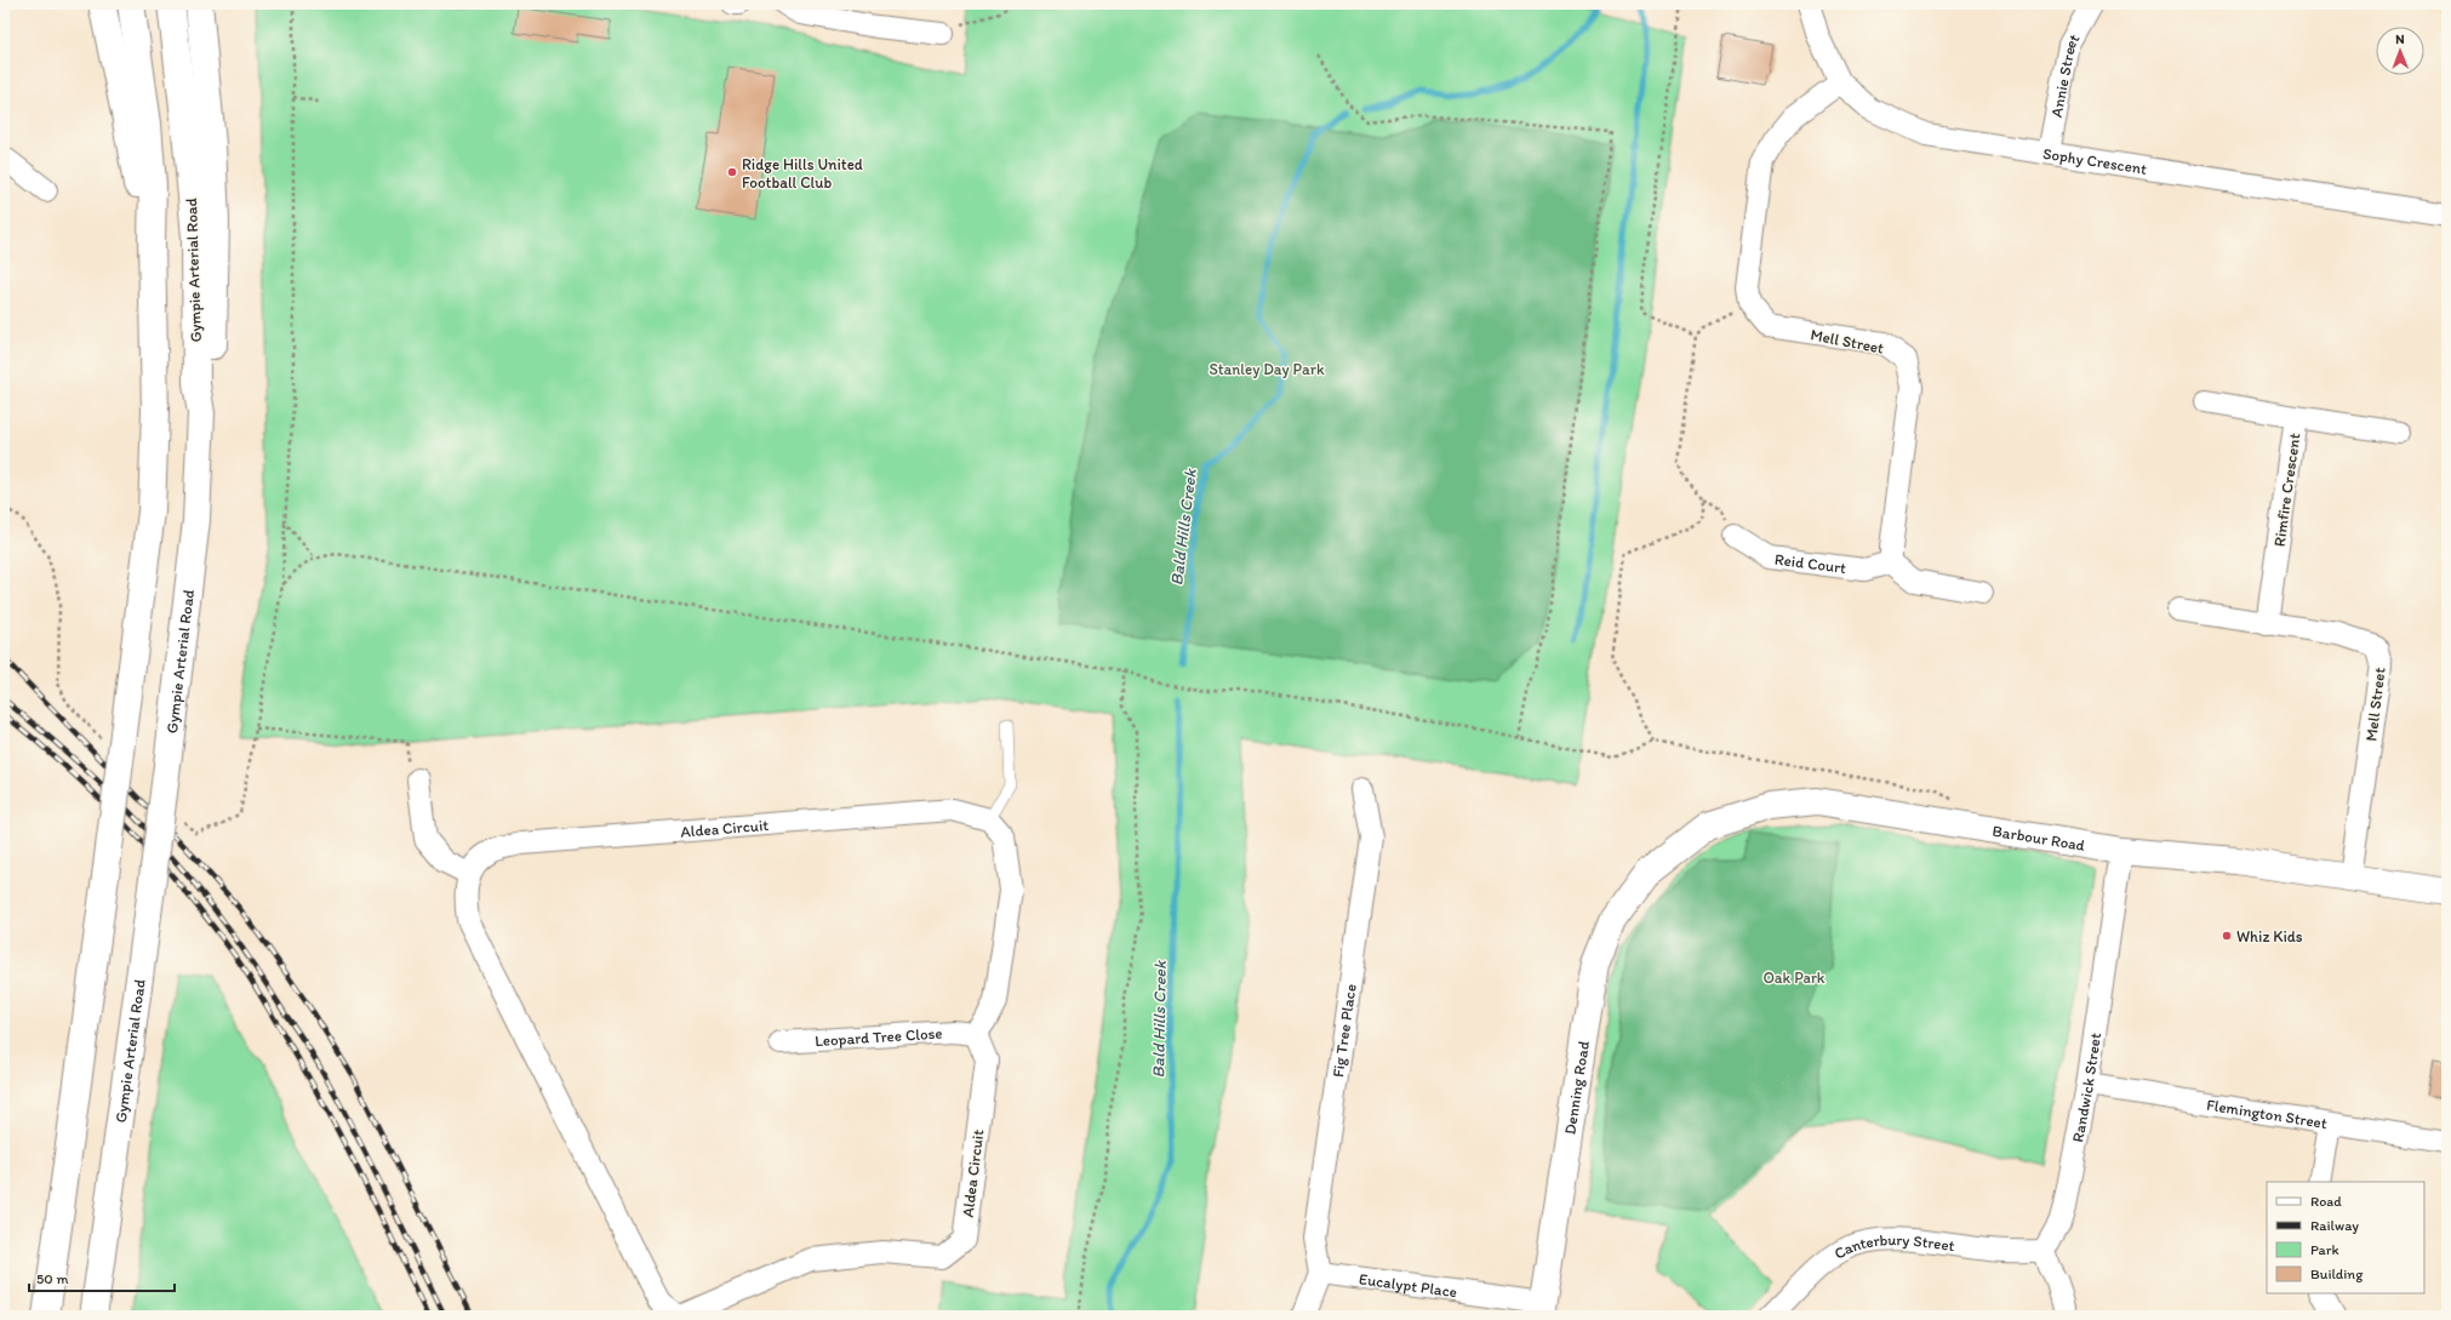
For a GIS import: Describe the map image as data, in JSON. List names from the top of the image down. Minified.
{"streets":{"main road":["Gympie Arterial Road","Barbour Road","Denning Road"],"street":["Annie Street","Sophy Crescent","Mell Street","Rimfire Crescent","Reid Court","Aldea Circuit","Fig Tree Place","Leopard Tree Close","Randwick Street","Flemington Street","Canterbury Street","Eucalypt Place"]},"crossings":[["Annie Street","Sophy Crescent"],["Mell Street","Rimfire Crescent"],["Mell Street","Reid Court"],["Mell Street","Barbour Road"],["Aldea Circuit","Leopard Tree Close"],["Barbour Road","Denning Road"],["Barbour Road","Randwick Street"],["Fig Tree Place","Eucalypt Place"],["Denning Road","Eucalypt Place"],["Randwick Street","Flemington Street"],["Randwick Street","Canterbury Street"]],"water":["Bald Hills Creek"],"parks":["Stanley Day Park","Oak Park"],"places":["Ridge Hills United Football Club","Whiz Kids"],"legend":["Road","Railway","Park","Building"],"scale_bar":"50 m","north":"top"}
